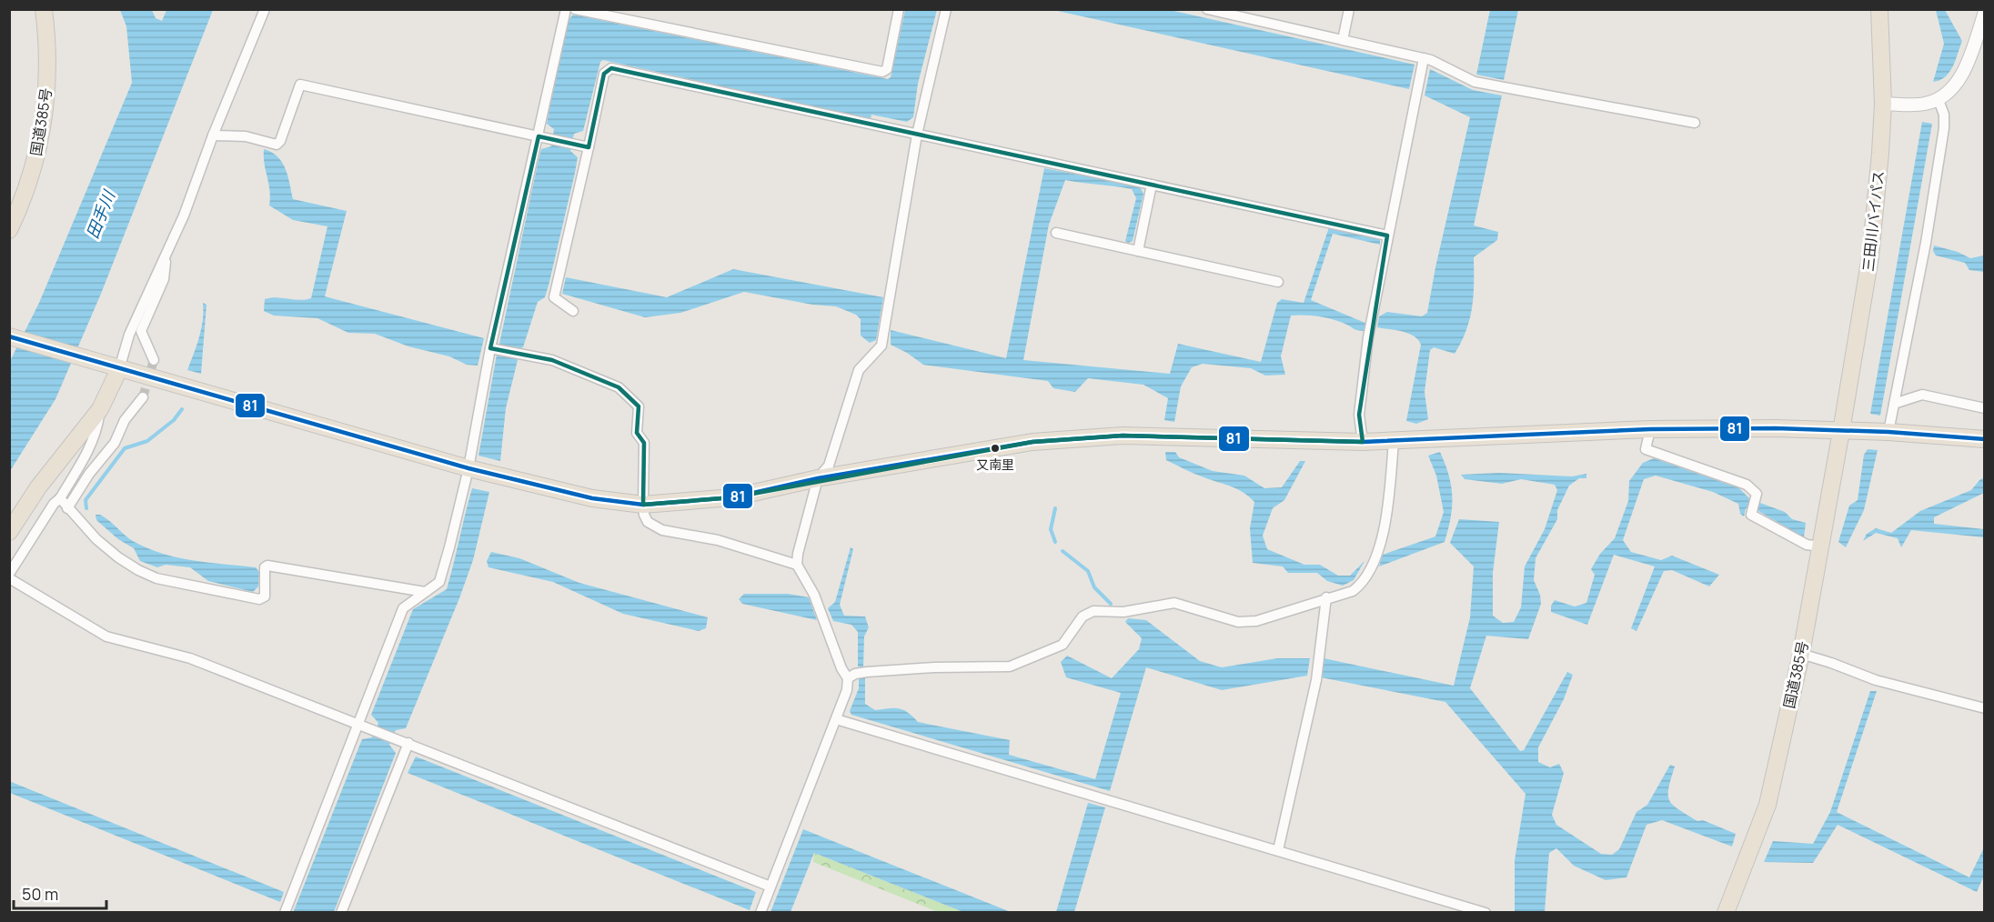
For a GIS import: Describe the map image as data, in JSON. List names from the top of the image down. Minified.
{"streets":{"highway":["国道385号","三田川バイパス"]},"crossings":[["国道385号","三田川バイパス"]],"water":["田手川"],"places":["又南里"],"lines":["transit line 81"],"scale_bar":"50 m"}
